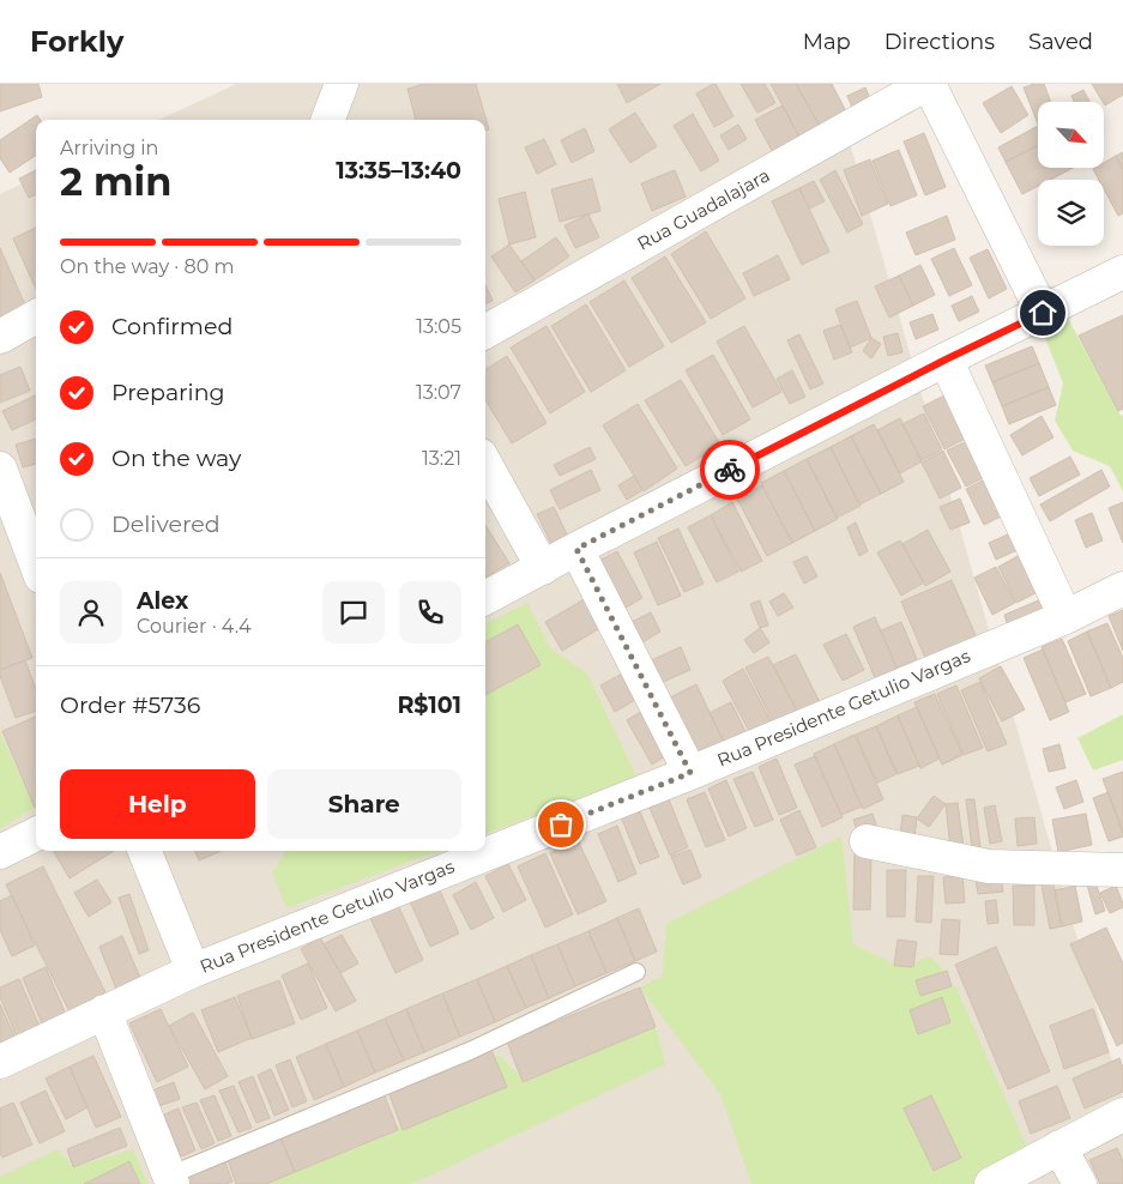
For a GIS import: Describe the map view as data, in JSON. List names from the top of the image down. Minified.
{"streets":{"street":["Rua Guadalajara","Rua Presidente Getulio Vargas"]},"north":"bottom right","page":{"header":"Forkly","nav":["Map","Directions","Saved"],"heading":["2 min","Arriving in","13:35–13:40"],"panel":["Alex","Courier · 4.4","Order #5736","R$101"],"bar":"On the way · 80 m","list":[["Confirmed","13:05"],["Preparing","13:07"],["On the way","13:21"],"Delivered"],"buttons":["Help","Share"]}}
